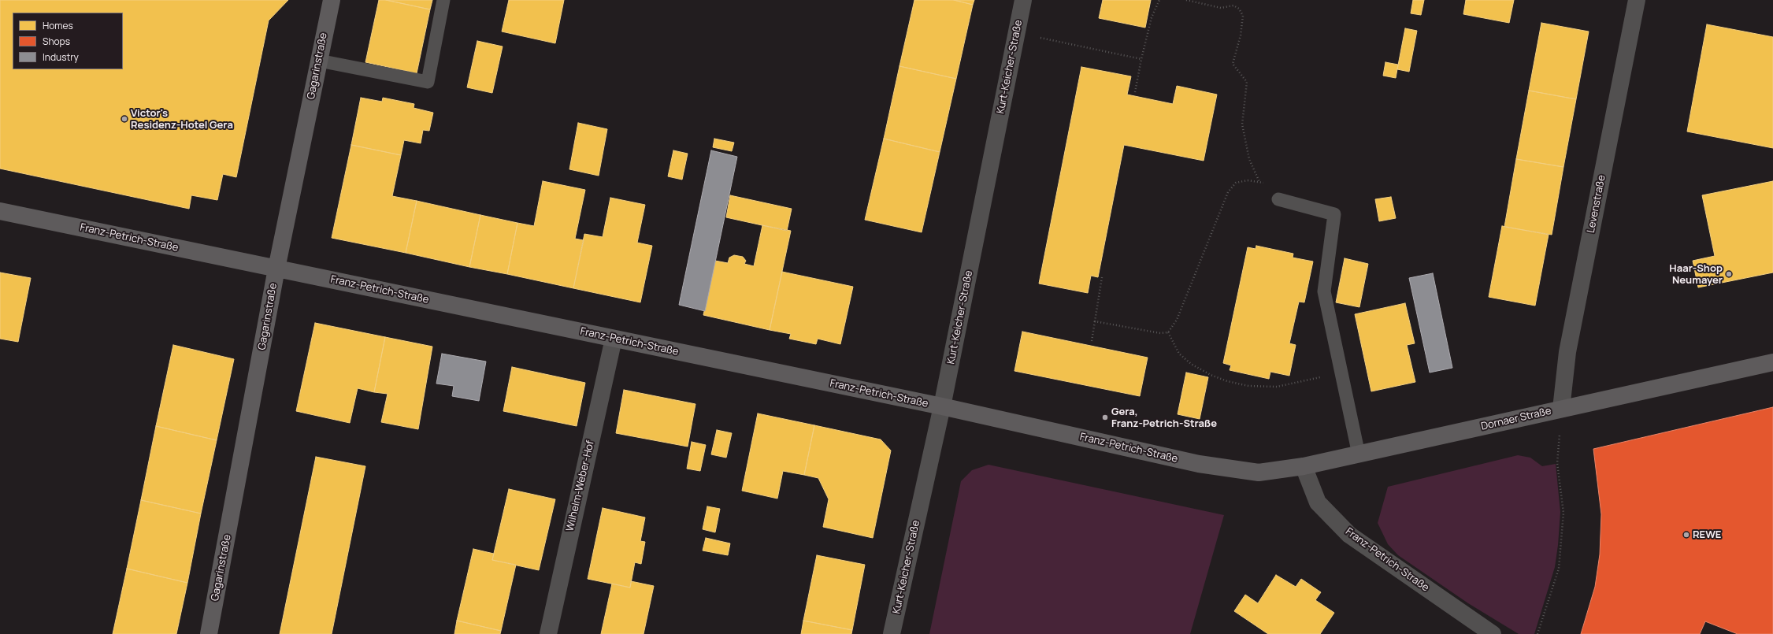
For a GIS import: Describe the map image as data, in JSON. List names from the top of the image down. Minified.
{"streets":{"street":["Gagarinstraße","Kurt-Keicher-Straße","Levenstraße","Franz-Petrich-Straße","Dornaer Straße","Wilhelm-Weber-Hof"]},"crossings":[["Gagarinstraße","Franz-Petrich-Straße"],["Kurt-Keicher-Straße","Franz-Petrich-Straße"],["Levenstraße","Dornaer Straße"],["Franz-Petrich-Straße","Dornaer Straße"],["Franz-Petrich-Straße","Wilhelm-Weber-Hof"]],"places":["Victor's Residenz-Hotel Gera","Haar-Shop Neumayer","Gera, Franz-Petrich-Straße","REWE"],"legend":["Homes","Shops","Industry"]}
